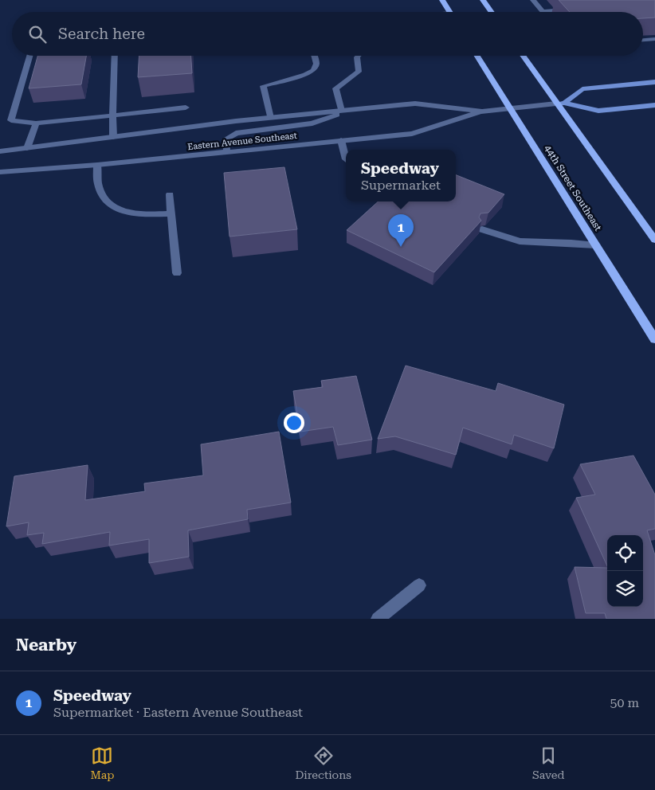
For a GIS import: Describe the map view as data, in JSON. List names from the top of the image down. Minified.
{"streets":{"main road":["Eastern Avenue Southeast","44th Street Southeast"]},"crossings":[["Eastern Avenue Southeast","44th Street Southeast"]],"page":{"search":"Search here","popup":["Speedway","Supermarket"],"pins":"1","heading":"Nearby","list":[{"mark":"1","name":"Speedway","note":"Supermarket · Eastern Avenue Southeast","value":"50 m"}],"nav":["Map","Directions","Saved"]}}
